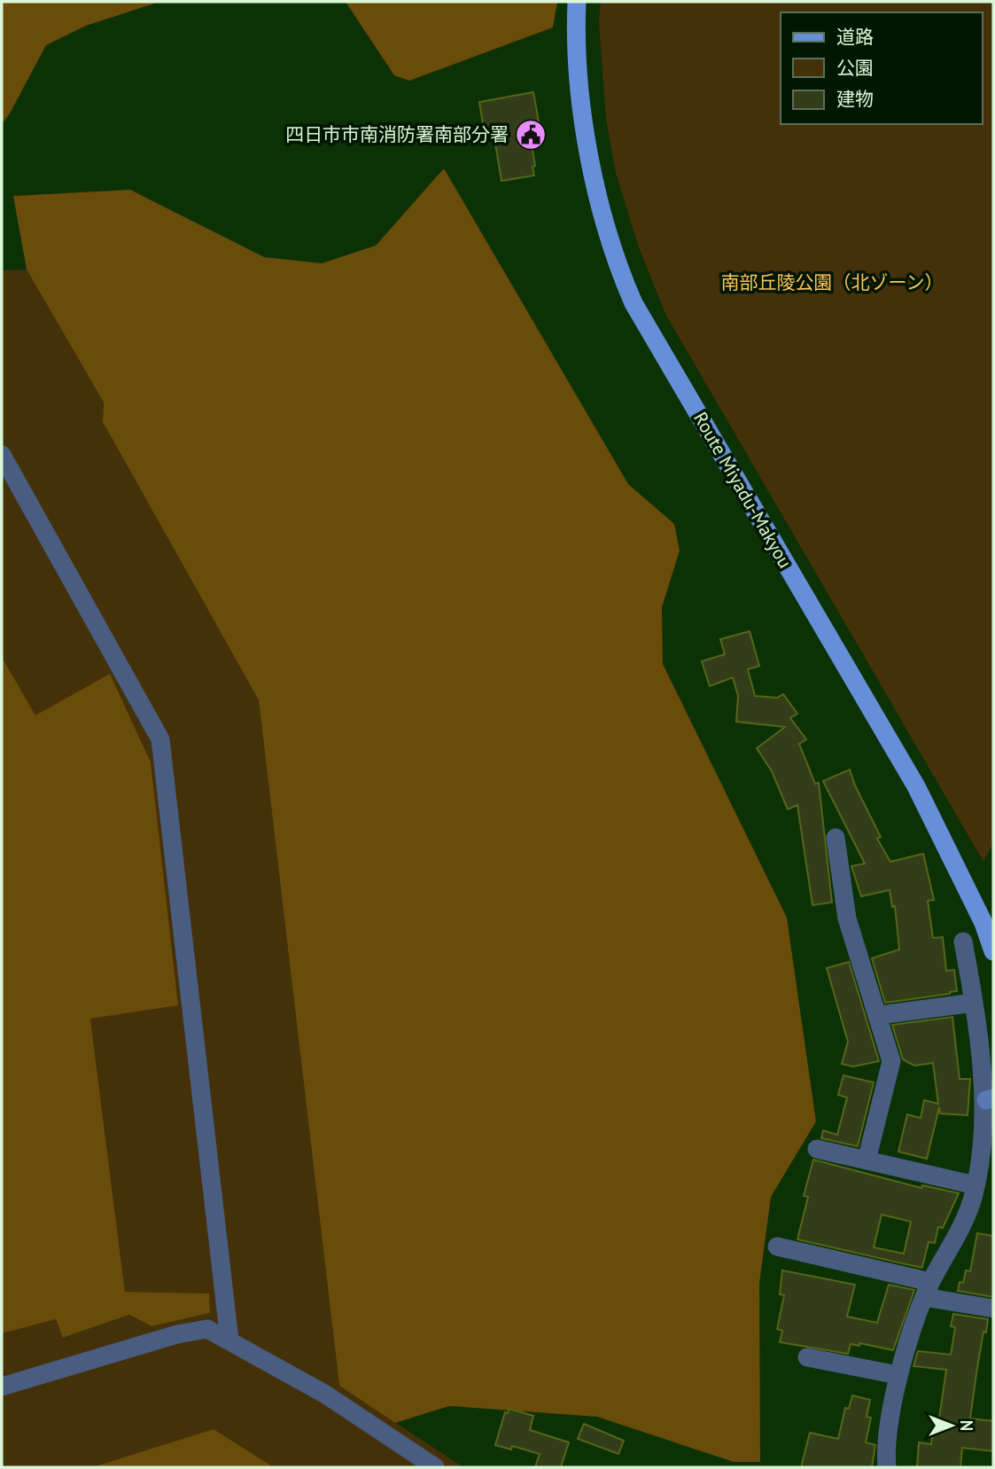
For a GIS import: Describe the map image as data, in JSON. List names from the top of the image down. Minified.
{"streets":{"main road":["Route Miyadu-Makyou"]},"parks":["南部丘陵公園（北ゾーン）"],"places":{"public building":["四日市市南消防署南部分署"]},"legend":["道路","公園","建物"],"north":"right"}
